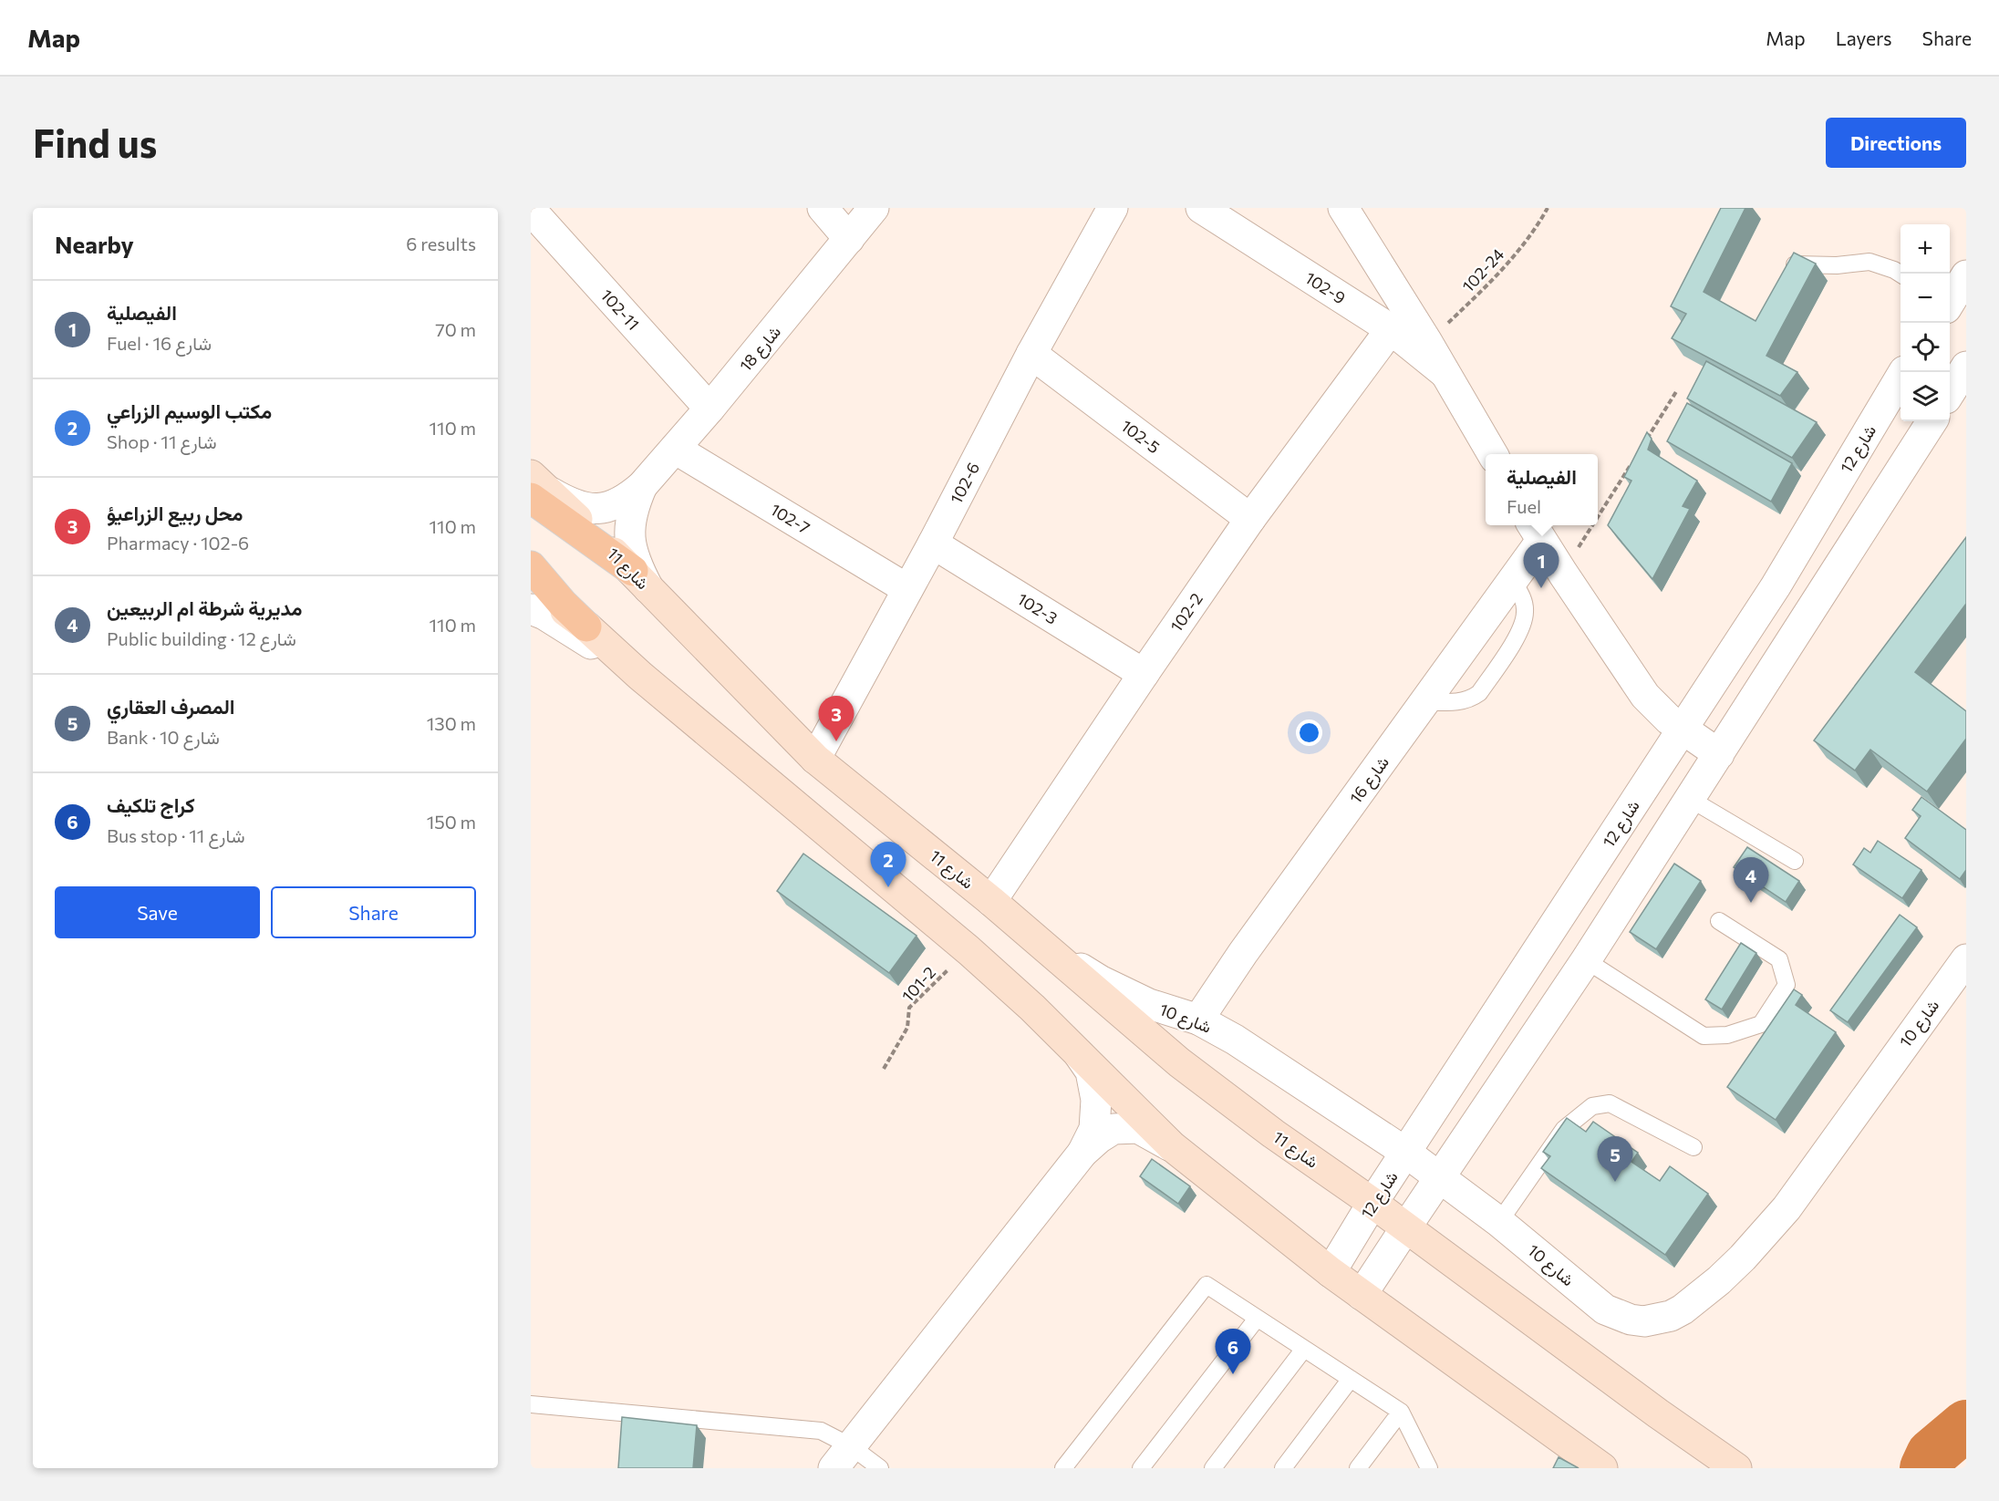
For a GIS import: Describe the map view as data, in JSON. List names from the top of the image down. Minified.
{"streets":{"main road":["شارع 11"],"street":["102-9","102-11","شارع 18","102-5","شارع 12","102-6","102-7","102-3","102-2","شارع 16","شارع 10"],"path":["102-24","101-2"]},"crossings":[["102-9","102-2"],["102-11","شارع 18"],["شارع 18","102-7"],["102-5","102-6"],["102-5","102-2"],["شارع 12","شارع 11"],["شارع 12","شارع 10"],["102-6","102-7"],["102-6","شارع 11"],["102-6","102-3"],["شارع 11","102-2"],["شارع 11","شارع 10"],["102-3","102-2"],["شارع 16","شارع 10"]],"page":{"header":"Map","nav":["Map","Layers","Share"],"buttons":["Directions",["Save","Share"]],"title":"Find us","heading":["Nearby","6 results"],"map_buttons":["+","−"],"list":[{"mark":"1","name":"الفيصلية","note":"Fuel · شارع 16","value":"70 m"},{"mark":"2","name":"مكتب الوسيم الزراعي","note":"Shop · شارع 11","value":"110 m"},{"mark":"3","name":"محل ربيع الزراعيؤ","note":"Pharmacy · 102-6","value":"110 m"},{"mark":"4","name":"مديرية شرطة ام الربيعين","note":"Public building · شارع 12","value":"110 m"},{"mark":"5","name":"المصرف العقاري","note":"Bank · شارع 10","value":"130 m"},{"mark":"6","name":"كراج تلكيف","note":"Bus stop · شارع 11","value":"150 m"}],"popup":["الفيصلية","Fuel"],"pins":["1","3","2","4","5","6"]}}
